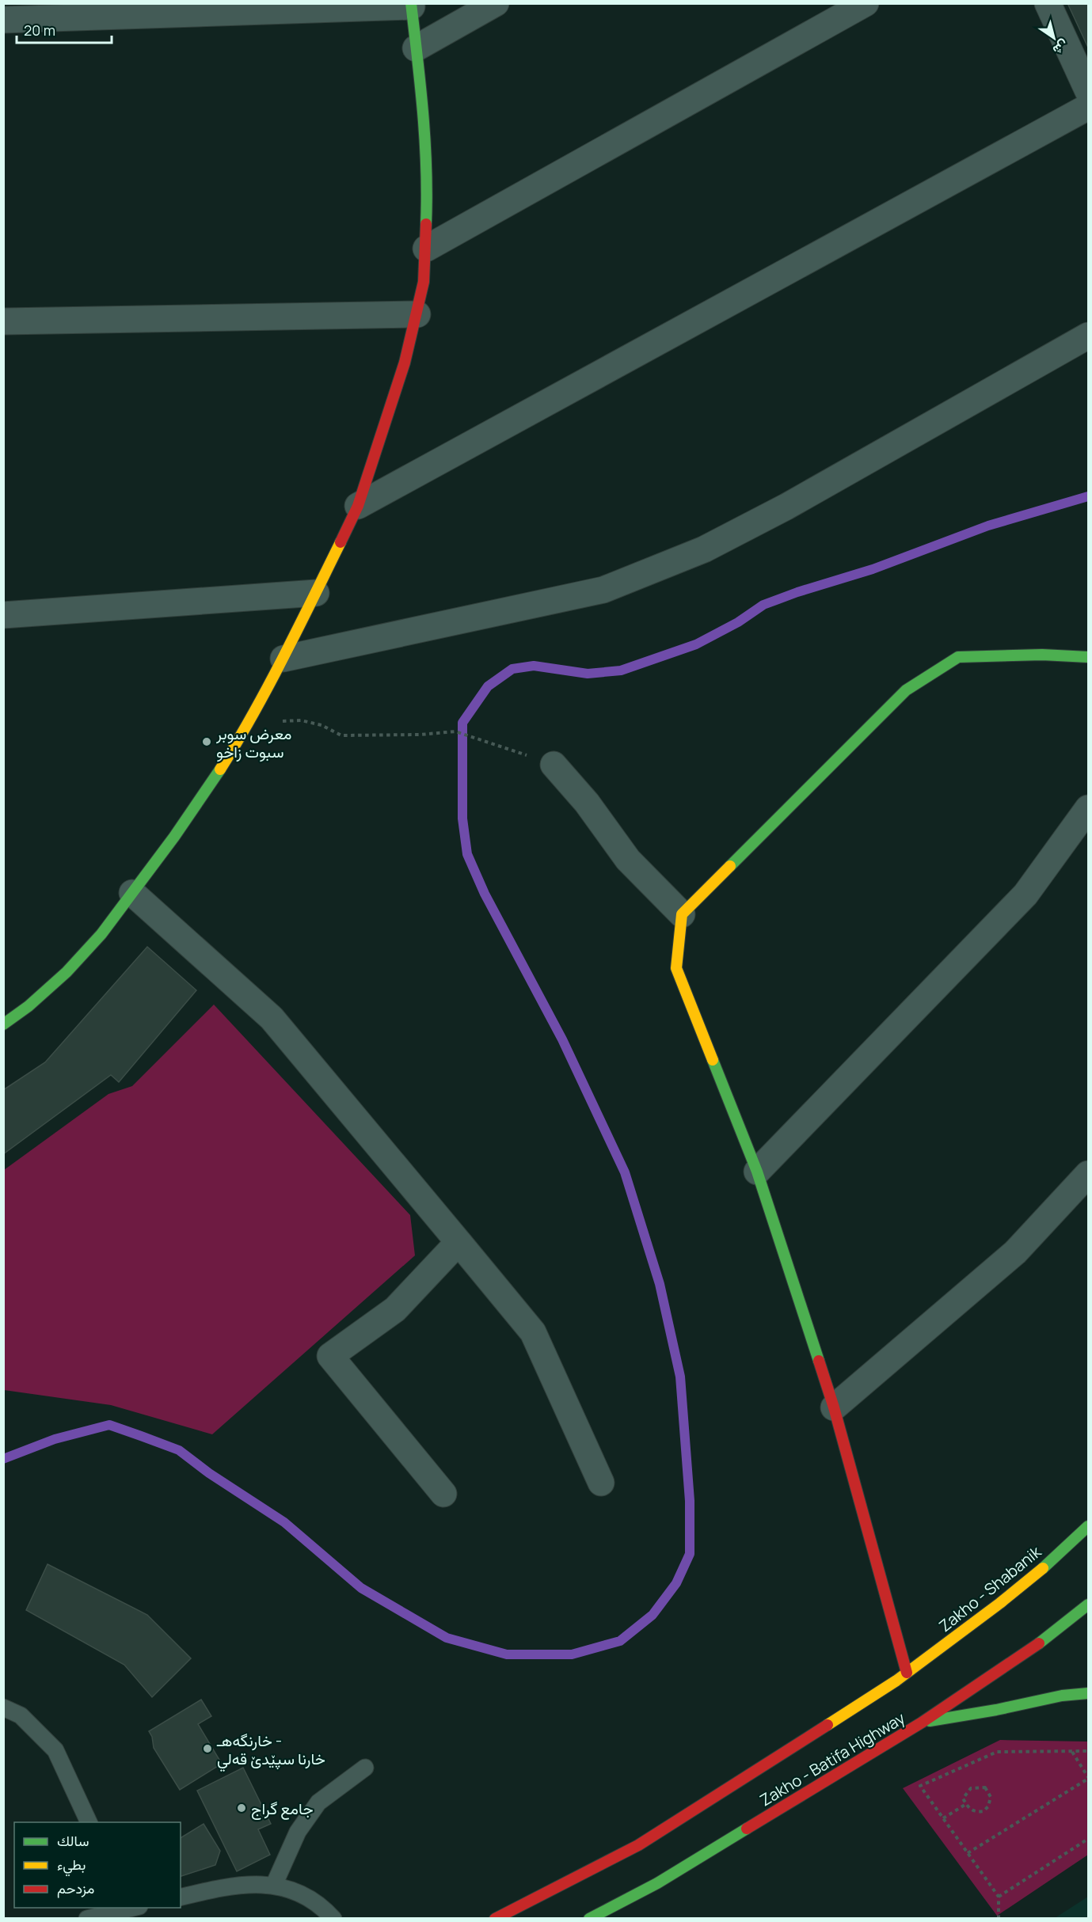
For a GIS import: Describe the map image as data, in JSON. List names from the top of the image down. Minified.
{"streets":{"main road":["Zakho - Shabanik","Zakho - Batifa Highway"]},"crossings":[["Zakho - Shabanik","Zakho - Batifa Highway"]],"places":["معرض سوبر سبوت زاخو","خارنگه‌هـ - خارنا سپێدێ قه‌لي","جامع گراج"],"legend":["سالك","بطيء","مزدحم"],"scale_bar":"20 m","north":"bottom right"}
